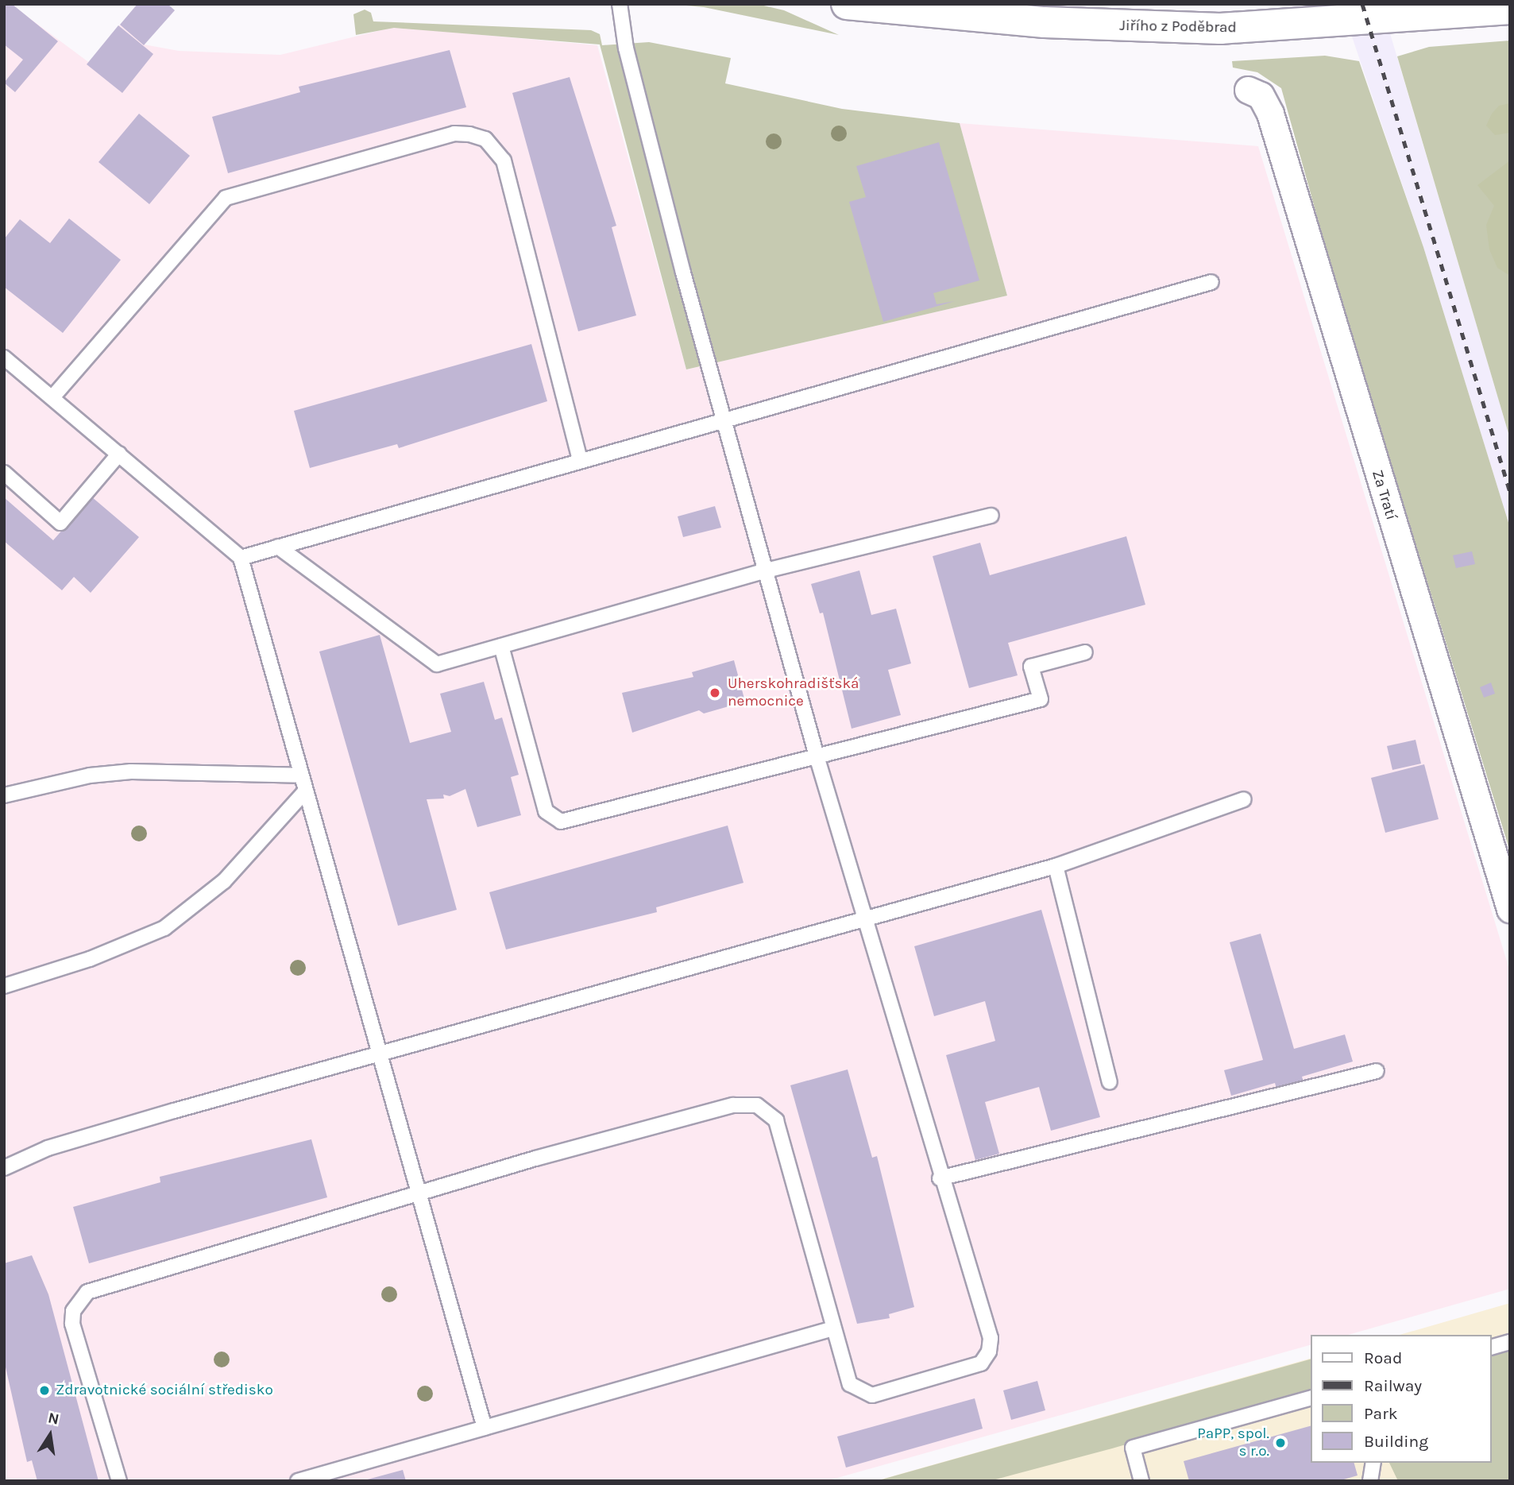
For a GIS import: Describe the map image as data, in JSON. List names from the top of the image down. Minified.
{"streets":{"street":["Jiřího z Poděbrad","Za Tratí"]},"places":["Uherskohradišťská nemocnice","Zdravotnické sociální středisko","PaPP, spol. s r.o."],"legend":["Road","Railway","Park","Building"],"north":"top"}
